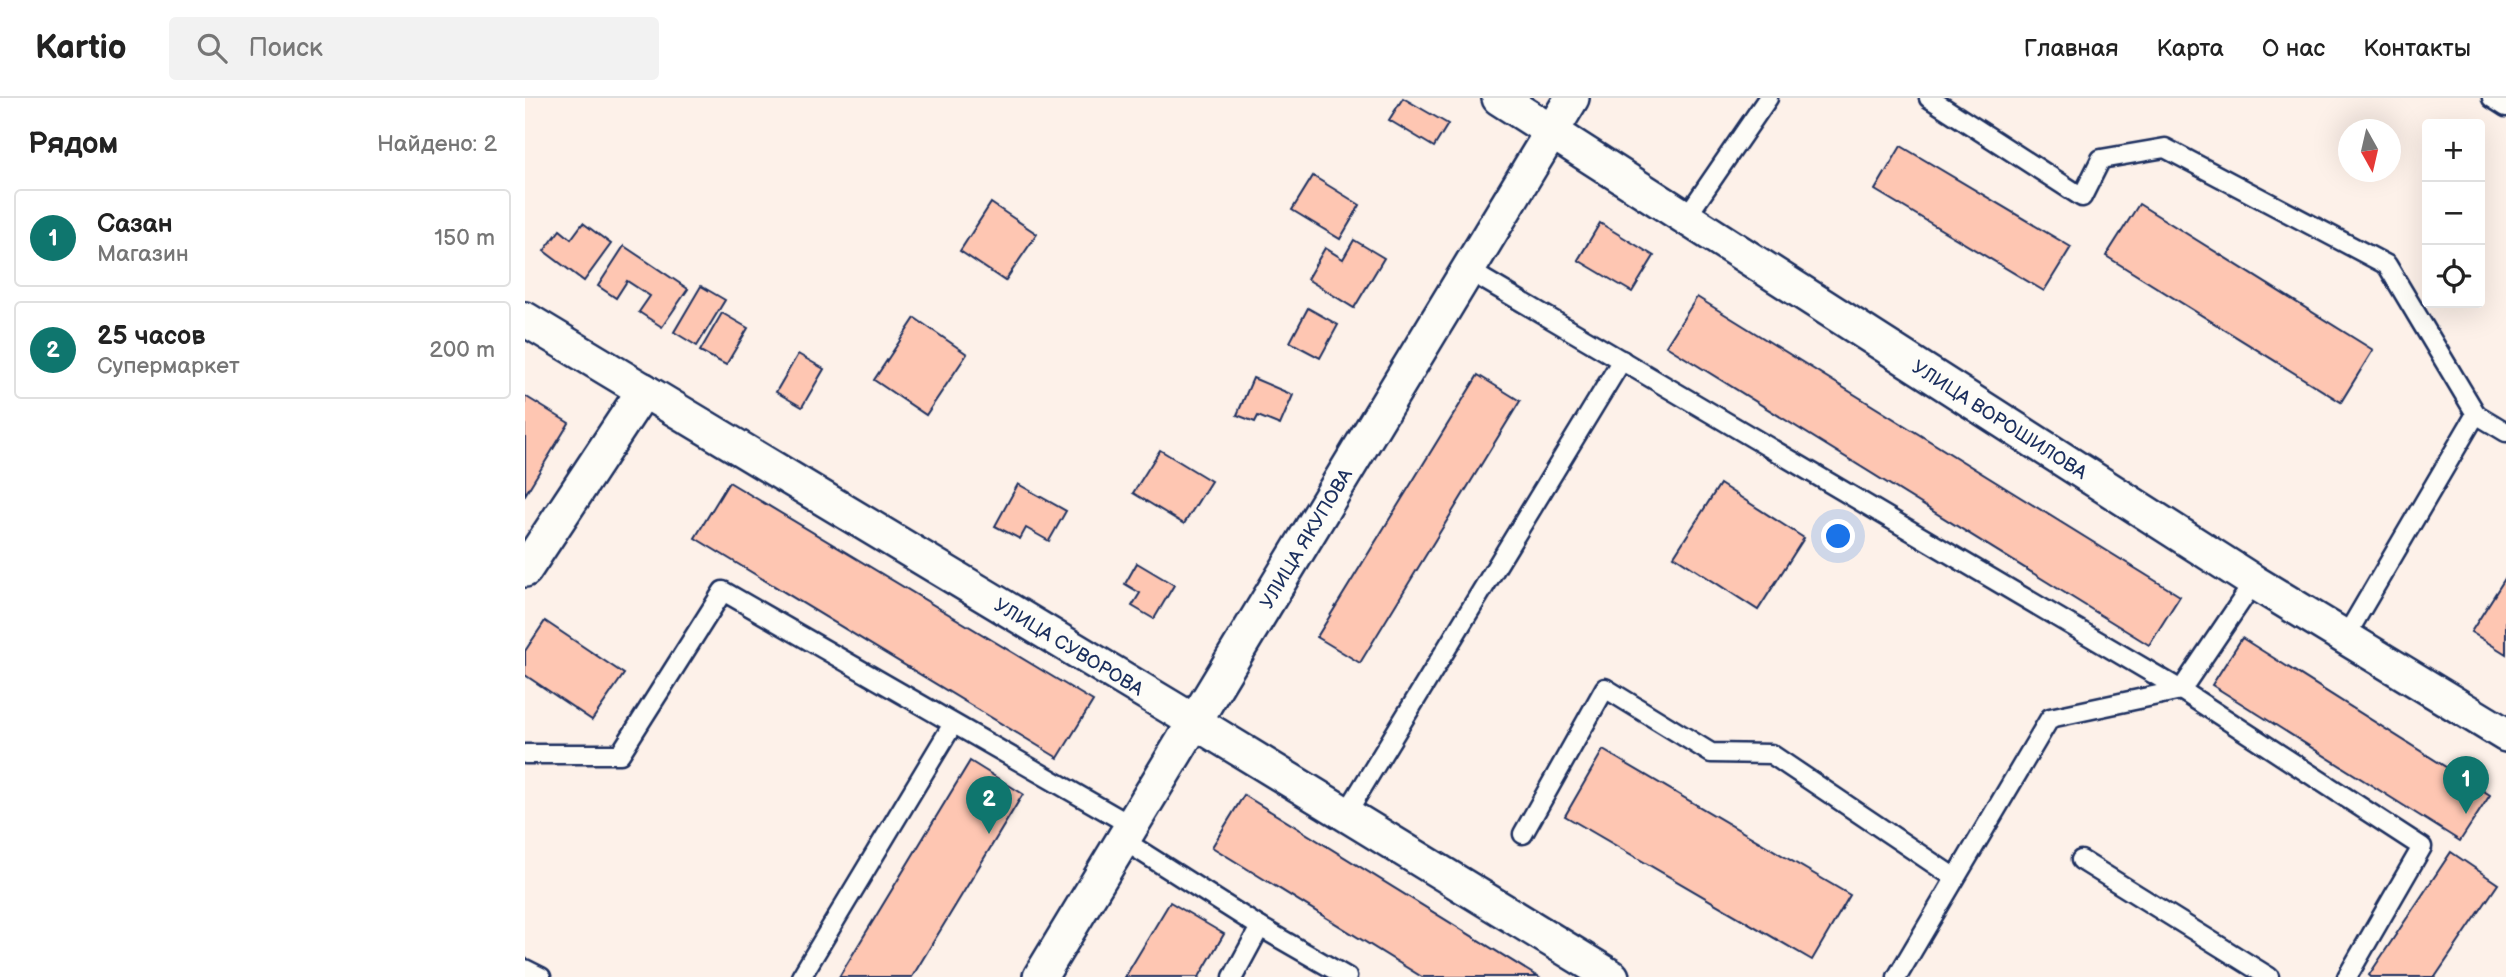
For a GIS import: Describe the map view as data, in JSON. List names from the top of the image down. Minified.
{"streets":{"street":["УЛИЦА ВОРОШИЛОВА","УЛИЦА ЯКУПОВА","УЛИЦА СУВОРОВА"]},"crossings":[["УЛИЦА ВОРОШИЛОВА","УЛИЦА ЯКУПОВА"],["УЛИЦА ЯКУПОВА","УЛИЦА СУВОРОВА"]],"north":"bottom","page":{"header":"Kartio","search":"Поиск","nav":["Главная","Карта","О нас","Контакты"],"heading":["Рядом","Найдено: 2"],"map_buttons":["+","−"],"list":[{"mark":"1","name":"Сазан","note":"Магазин","value":"150 m"},{"mark":"2","name":"25 часов","note":"Супермаркет","value":"200 m"}],"pins":["1","2"]}}
